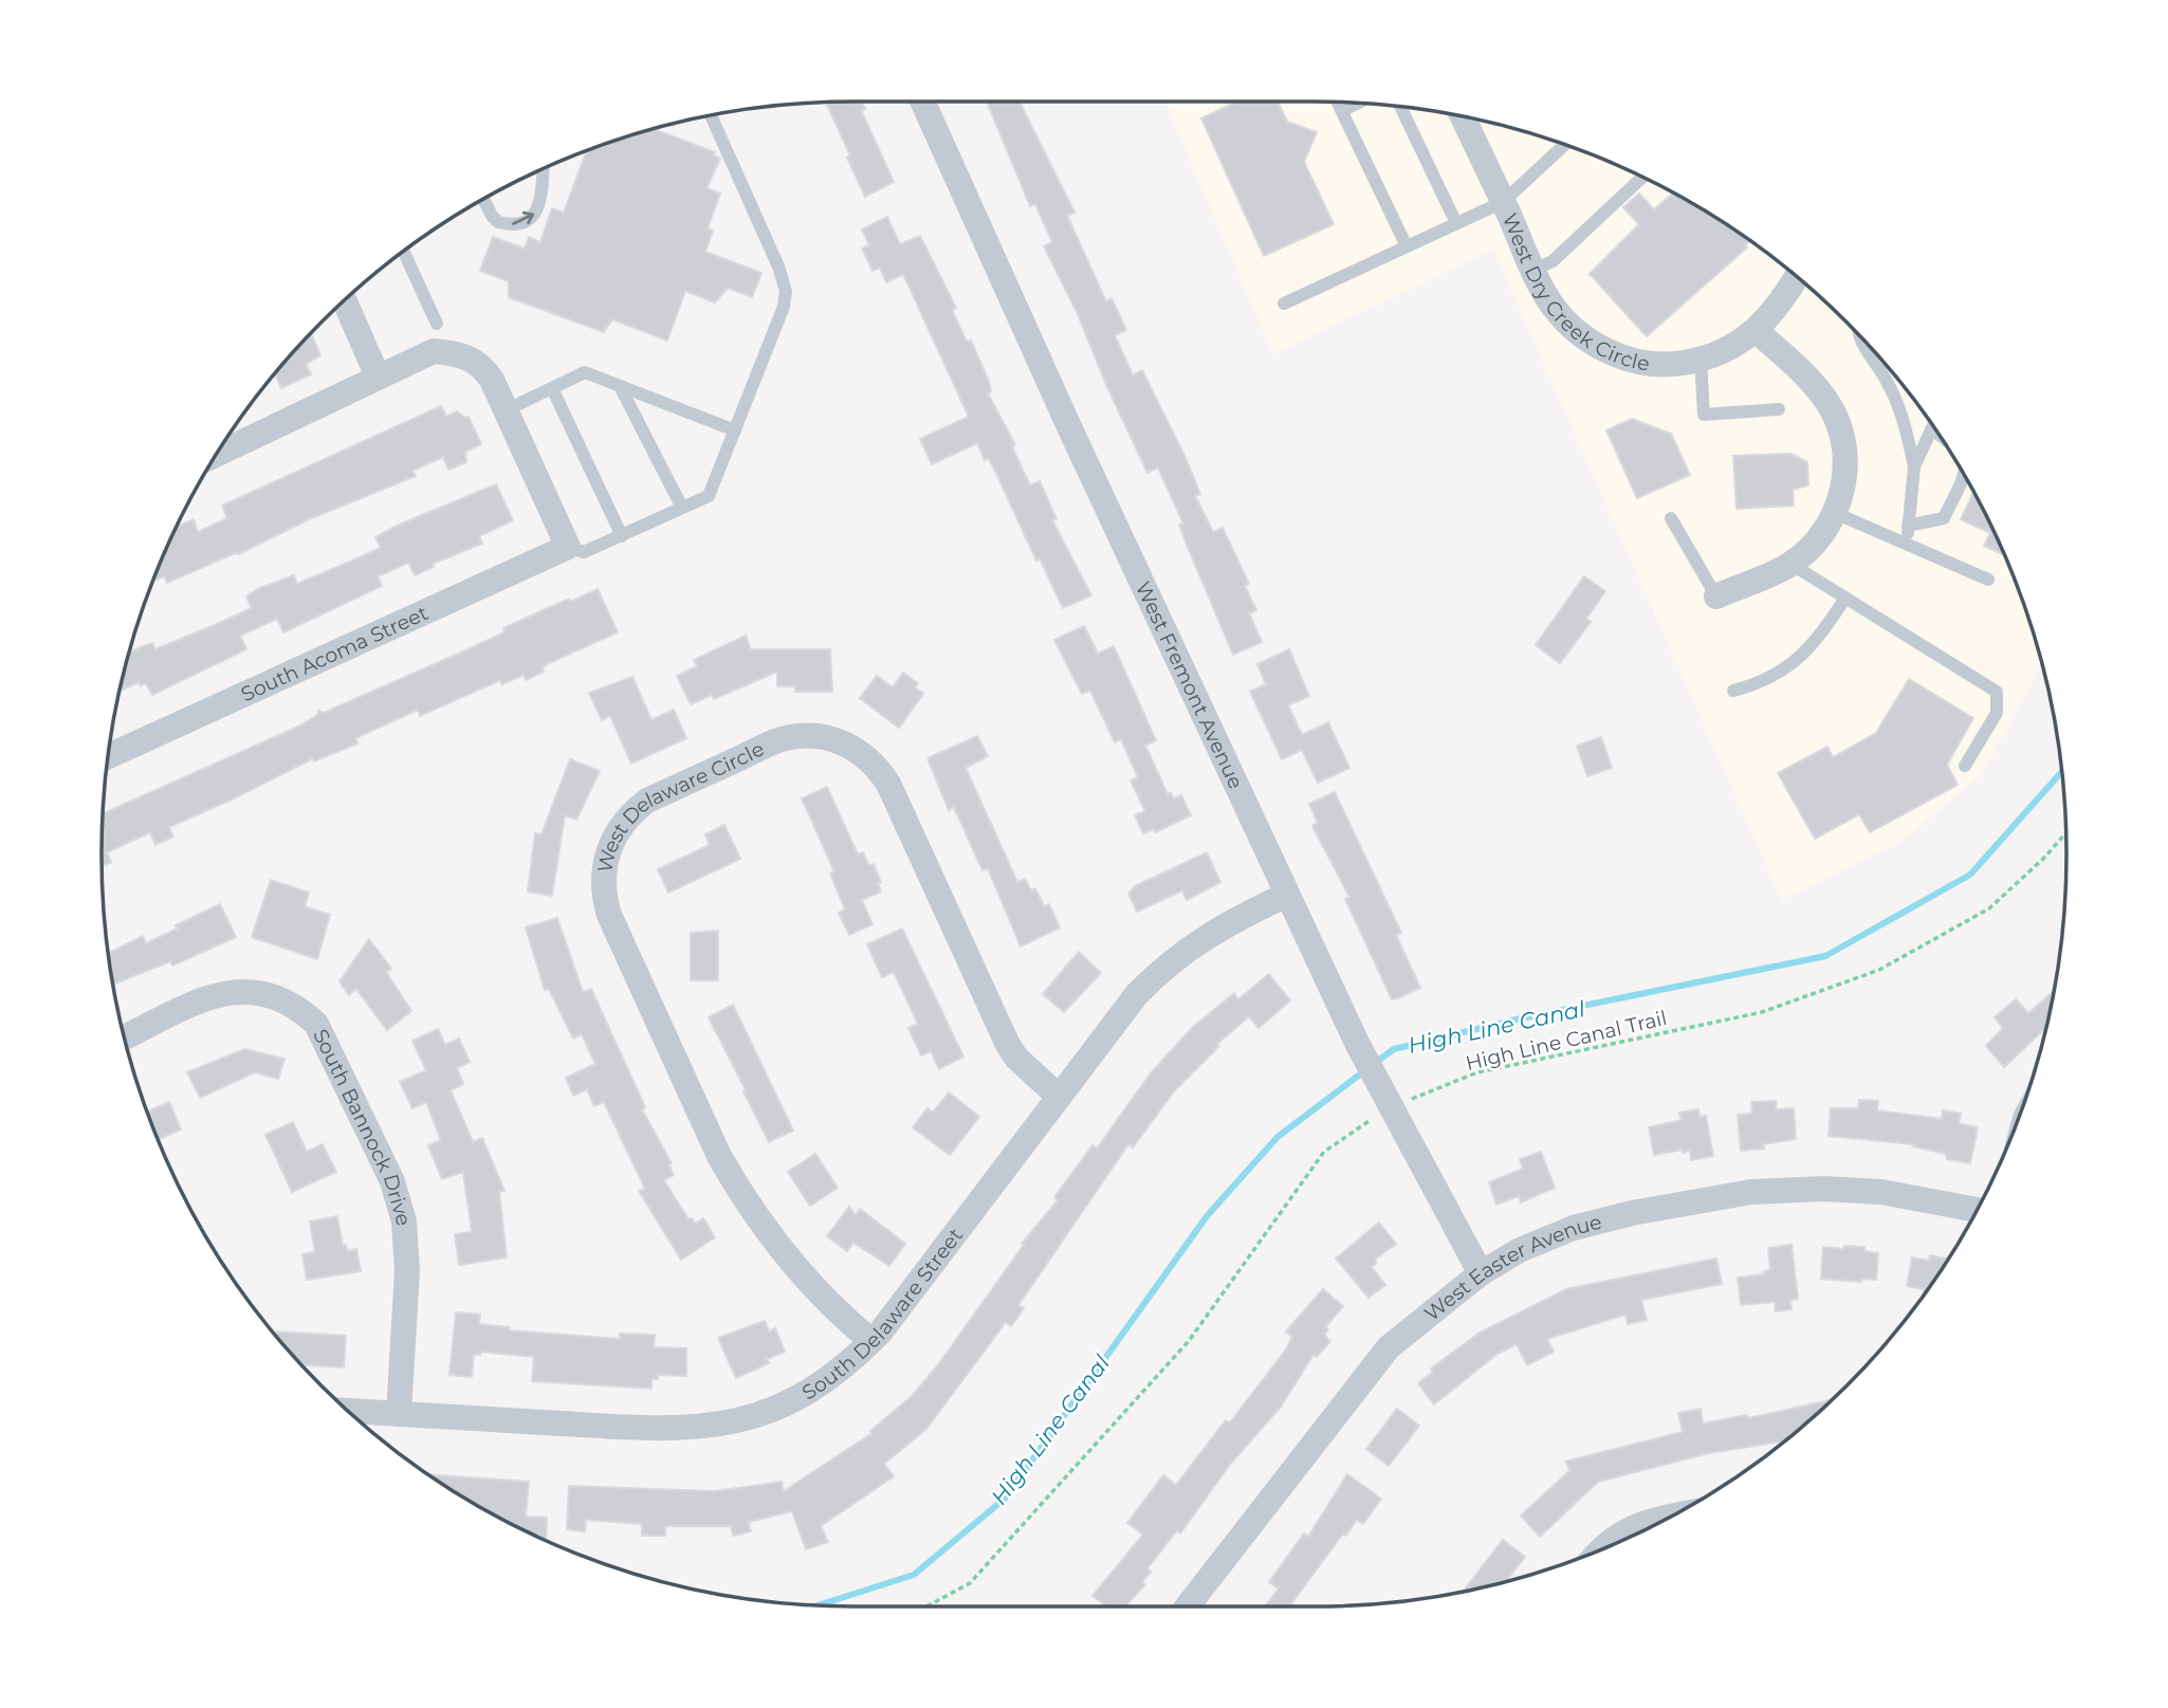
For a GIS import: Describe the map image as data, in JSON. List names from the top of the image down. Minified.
{"streets":{"street":["West Dry Creek Circle","South Acoma Street","West Fremont Avenue","West Delaware Circle","South Bannock Drive","West Easter Avenue","South Delaware Street"],"path":["High Line Canal Trail"]},"crossings":[["West Fremont Avenue","West Easter Avenue"],["West Fremont Avenue","South Delaware Street"],["West Delaware Circle","South Delaware Street"],["South Bannock Drive","South Delaware Street"]],"water":["High Line Canal"]}
